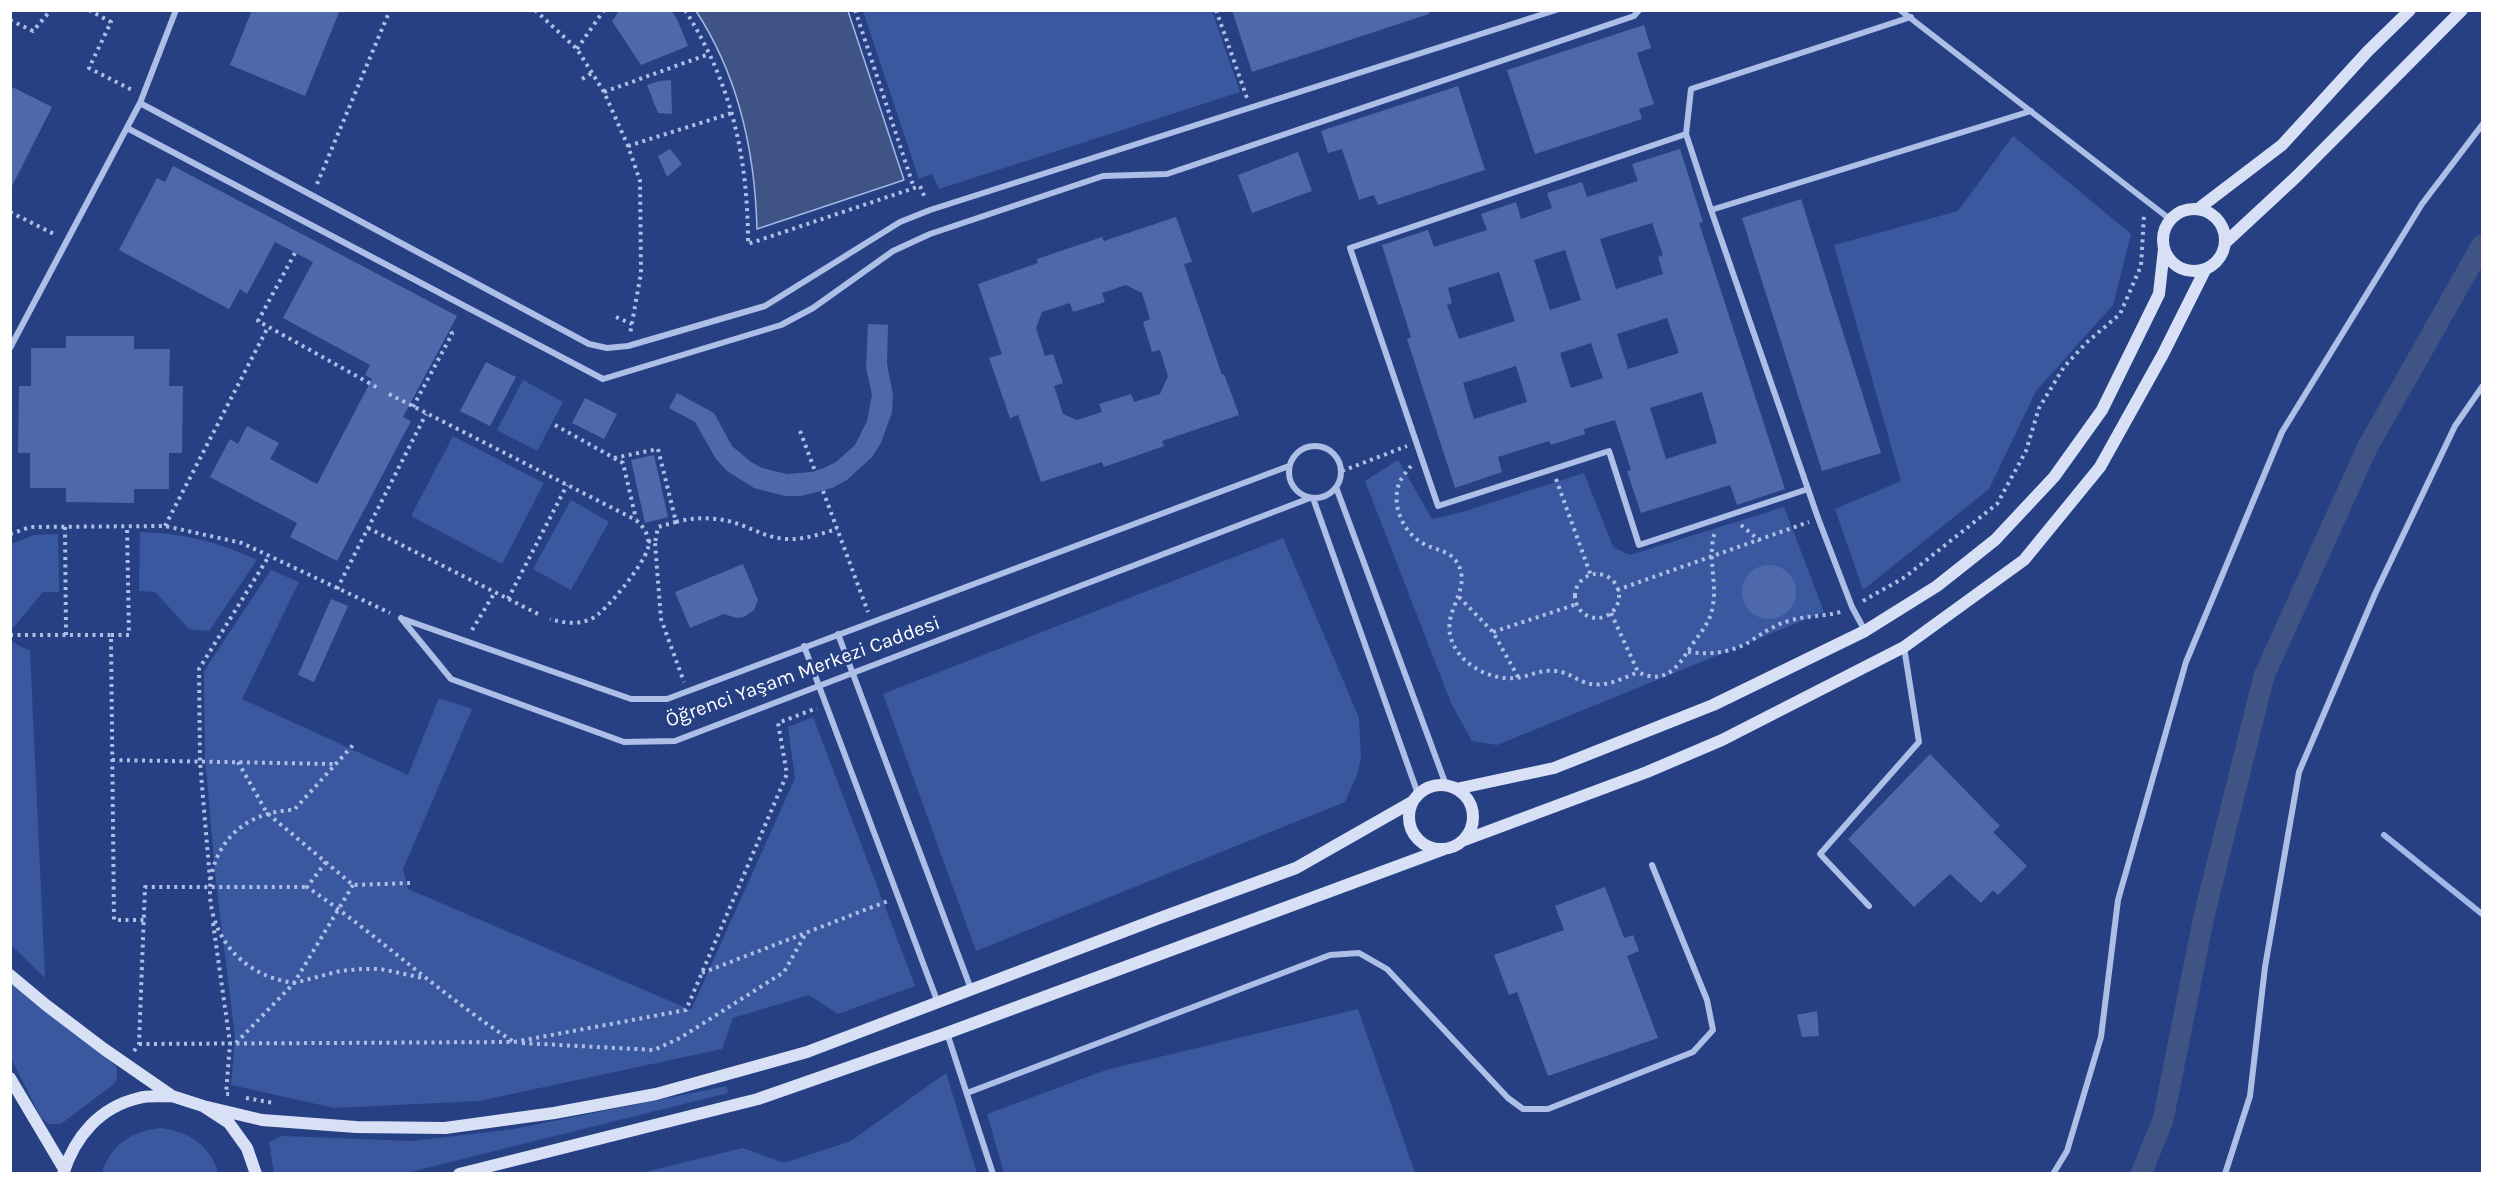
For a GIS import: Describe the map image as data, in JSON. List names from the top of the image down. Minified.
{"streets":{"street":["Öğrenci Yaşam Merkezi Caddesi"]}}
